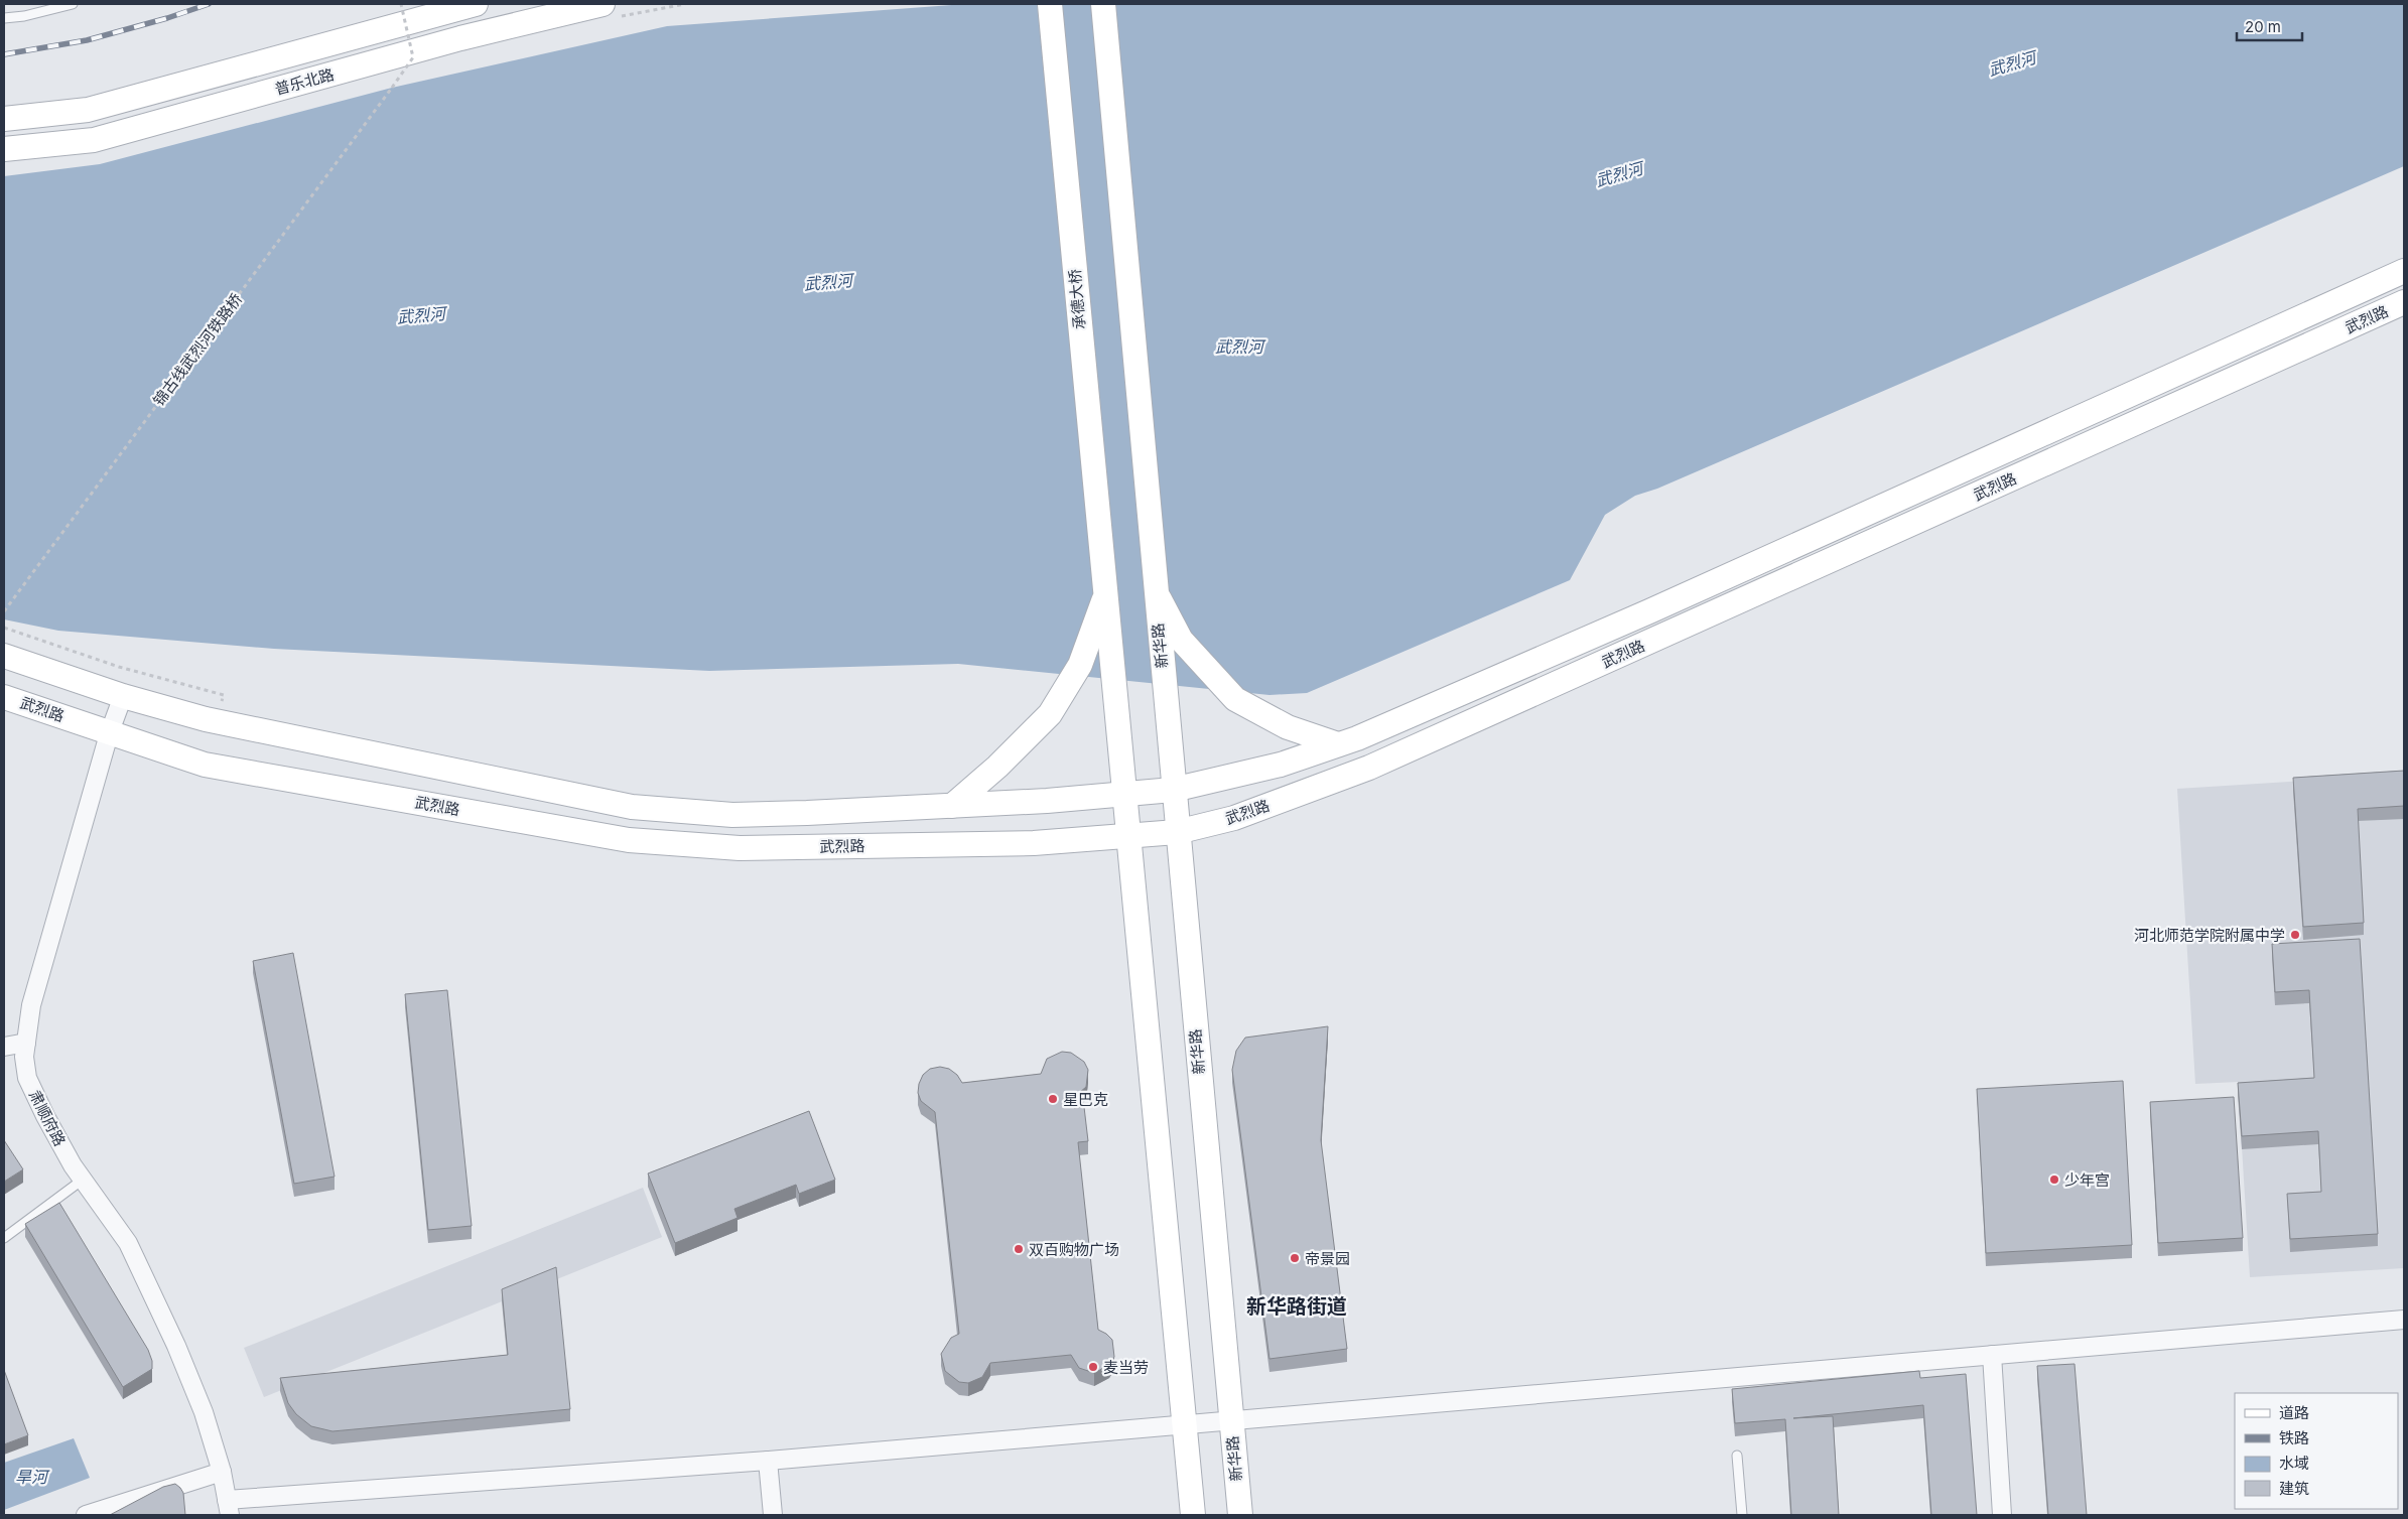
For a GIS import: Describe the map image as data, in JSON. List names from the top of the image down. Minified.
{"streets":{"main road":["普乐北路","承德大桥","武烈路","新华路"],"street":["肃顺府路"],"path":["锦古线武烈河铁路桥"]},"crossings":[["普乐北路","锦古线武烈河铁路桥"],["武烈路","新华路"],["武烈路","肃顺府路"]],"districts":["新华路街道"],"water":["武烈河","旱河"],"places":["河北师范学院附属中学","星巴克","少年宫","双百购物广场","帝景园","麦当劳"],"legend":["道路","铁路","水域","建筑"],"scale_bar":"20 m"}
